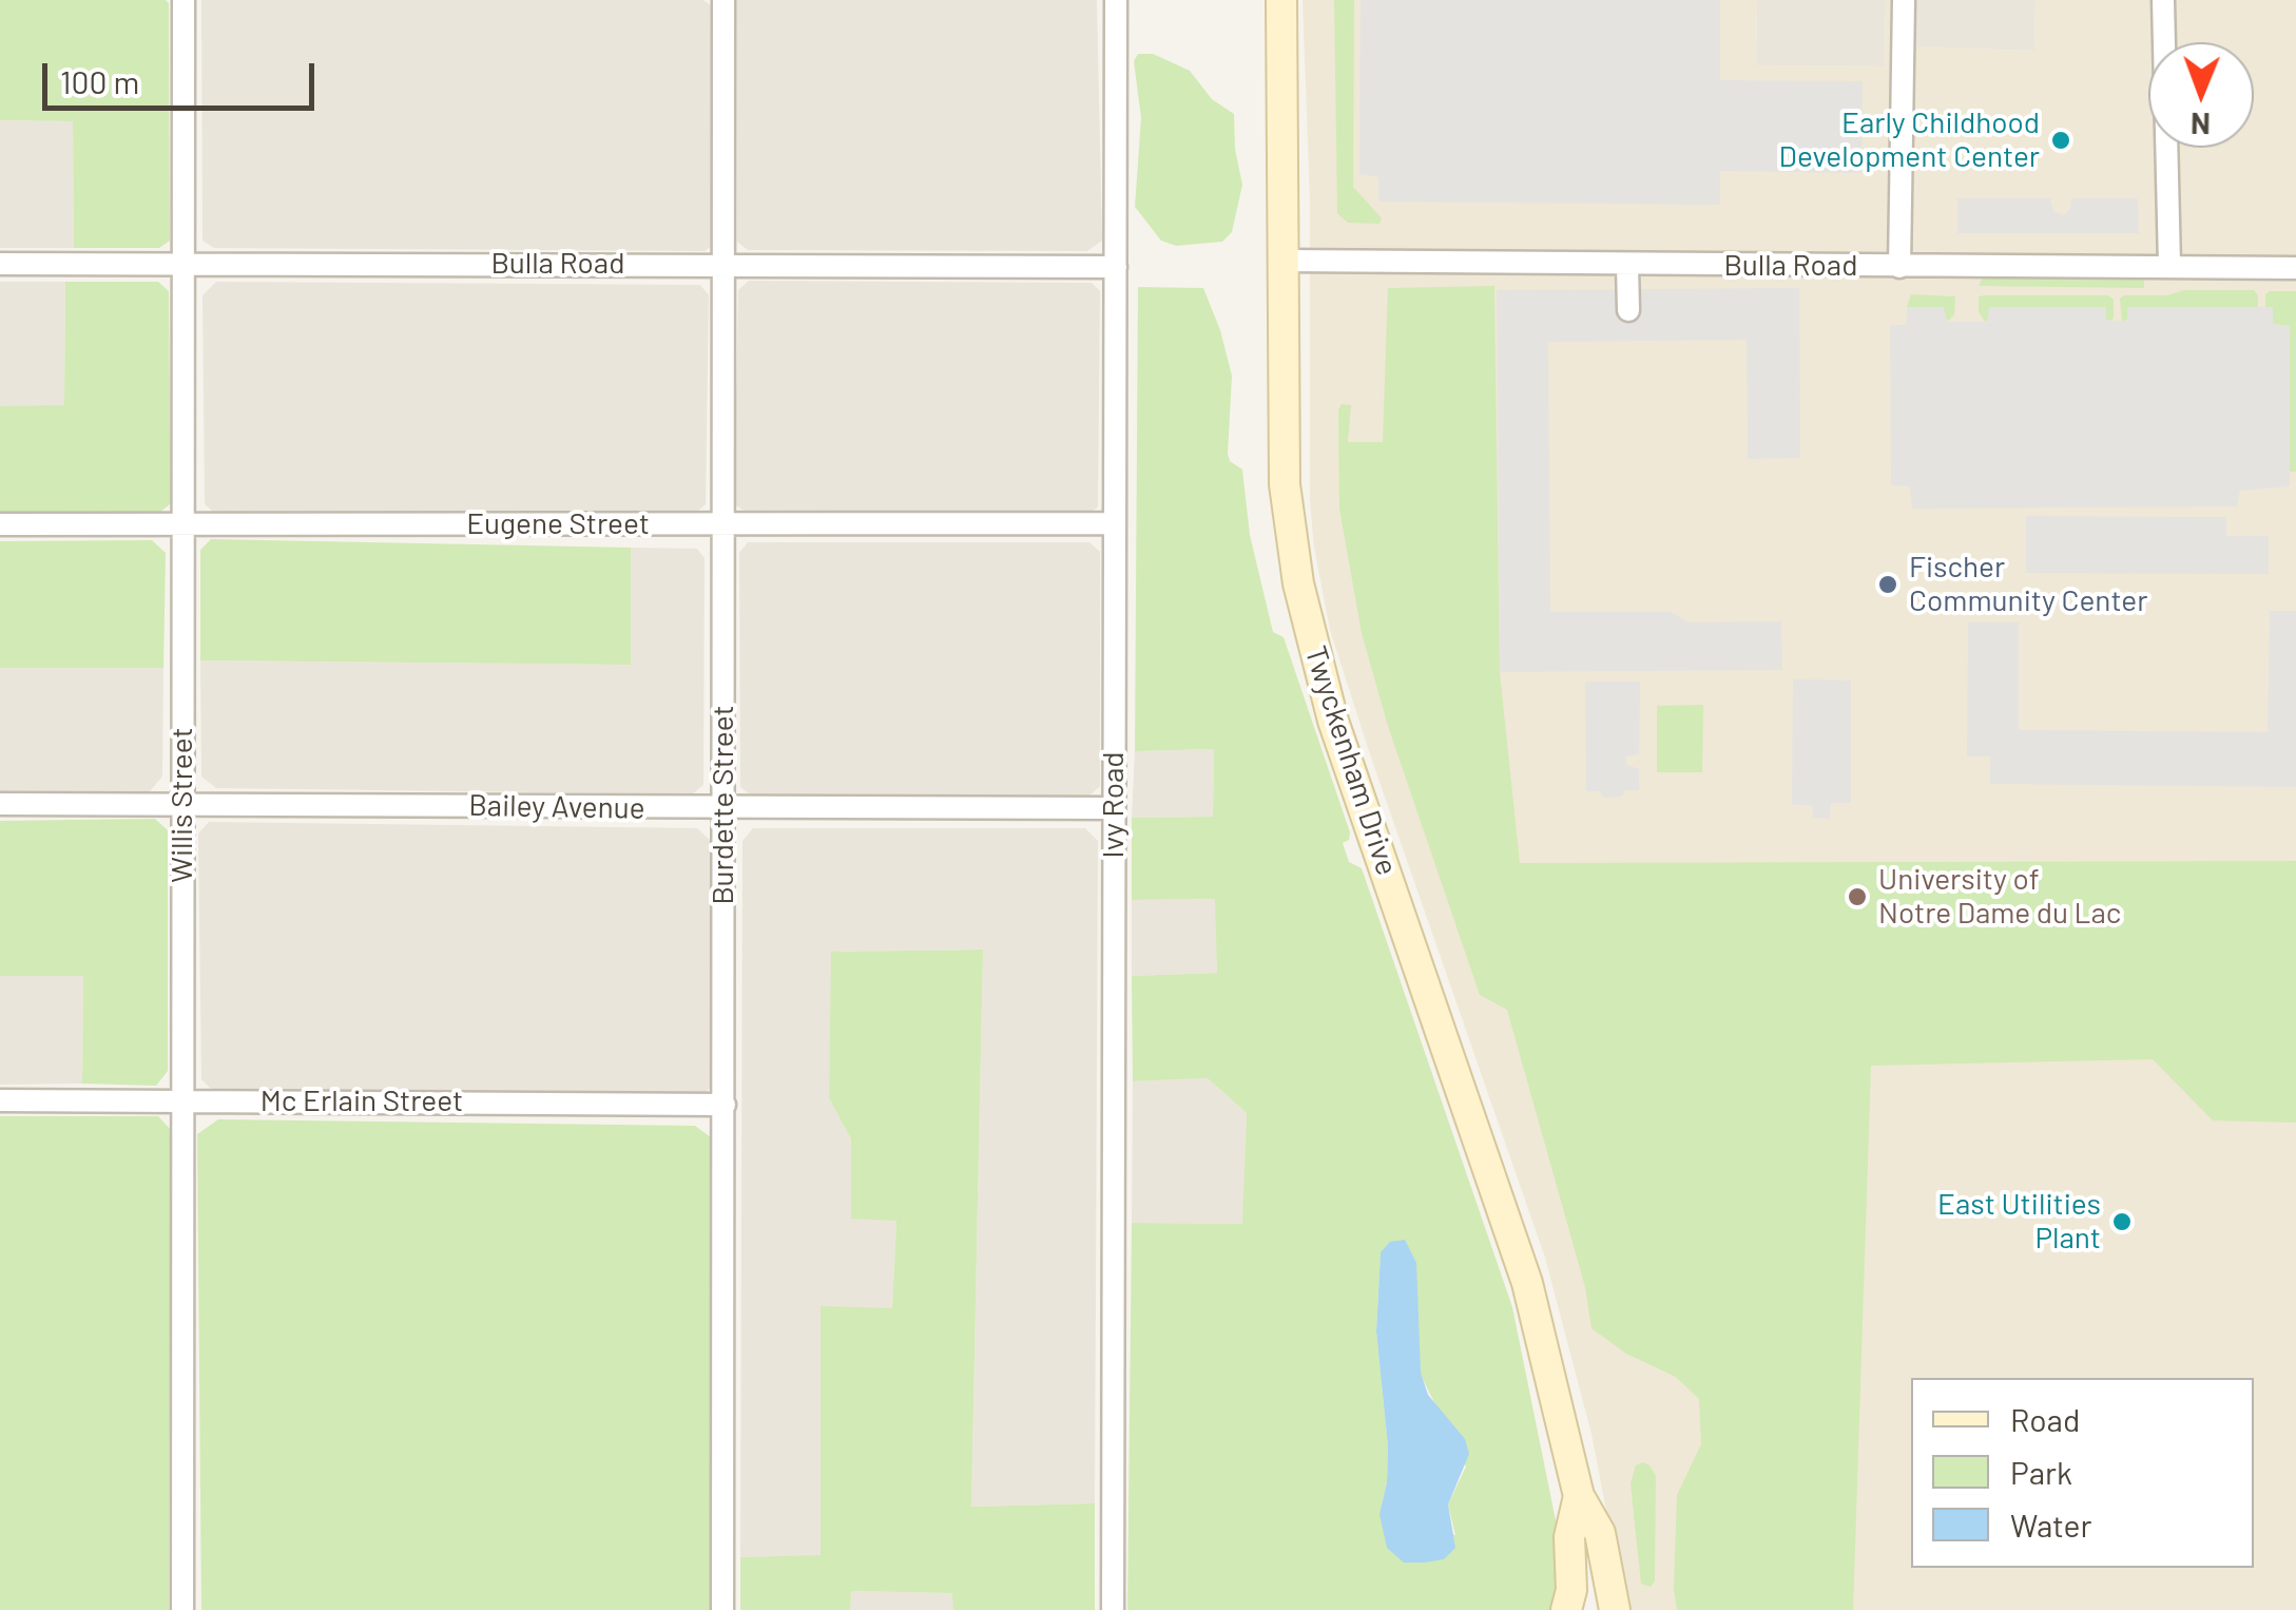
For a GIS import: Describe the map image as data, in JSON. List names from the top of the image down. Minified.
{"streets":{"street":["Bulla Road","Eugene Street","Twyckenham Drive","Willis Street","Burdette Street","Ivy Road","Bailey Avenue","Mc Erlain Street"]},"crossings":[["Bulla Road","Twyckenham Drive"],["Bulla Road","Willis Street"],["Bulla Road","Burdette Street"],["Bulla Road","Ivy Road"],["Eugene Street","Willis Street"],["Eugene Street","Burdette Street"],["Eugene Street","Ivy Road"],["Willis Street","Bailey Avenue"],["Willis Street","Mc Erlain Street"],["Burdette Street","Bailey Avenue"],["Burdette Street","Mc Erlain Street"],["Ivy Road","Bailey Avenue"]],"places":["Early Childhood Development Center","Fischer Community Center","University of Notre Dame du Lac","East Utilities Plant"],"legend":["Road","Park","Water"],"scale_bar":"100 m","north":"bottom"}
